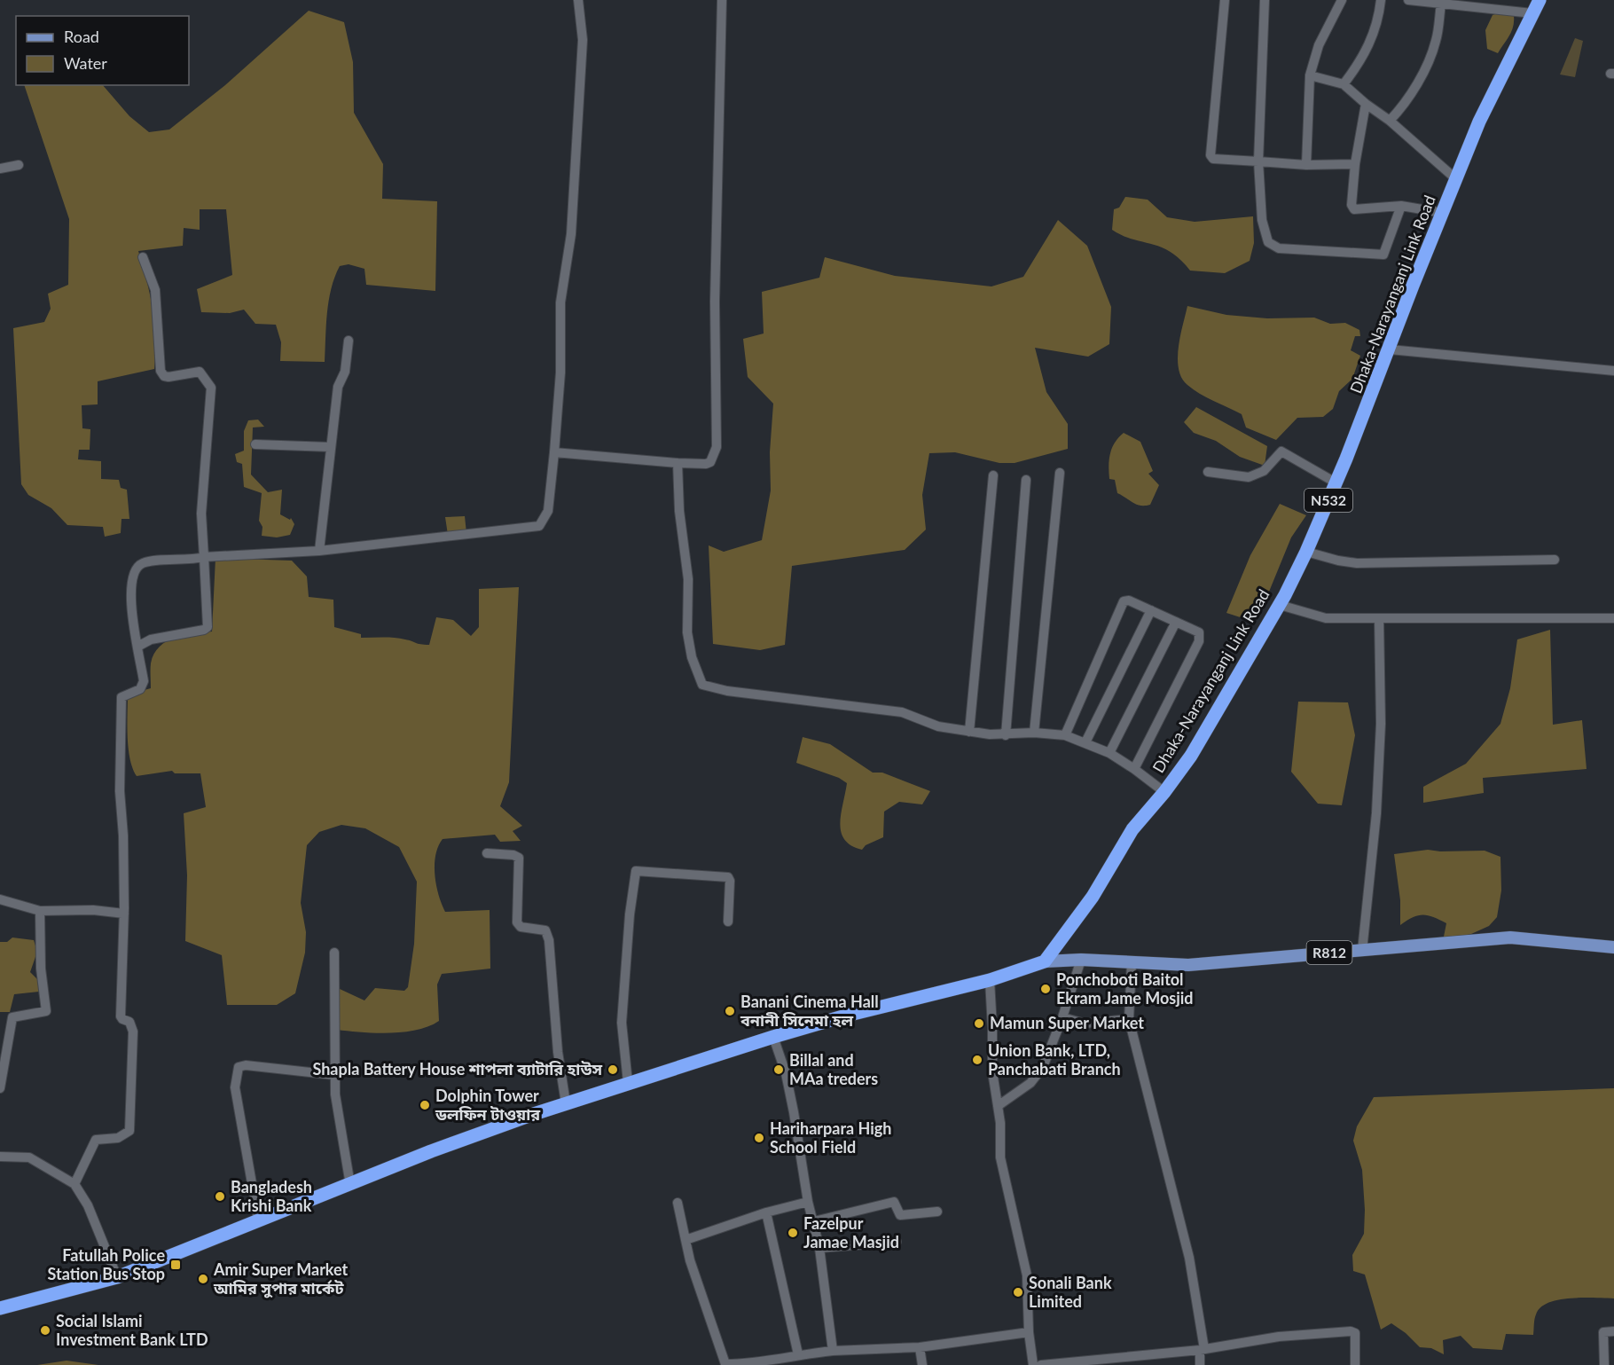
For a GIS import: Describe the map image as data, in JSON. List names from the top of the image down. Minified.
{"streets":{"highway":["Dhaka-Narayanganj Link Road","N532"],"main road":["R812"]},"crossings":[["Dhaka-Narayanganj Link Road","R812"]],"places":{"other":["Ponchoboti Baitol Ekram Jame Mosjid","Banani Cinema Hall বনানী সিনেমা হল","Mamun Super Market","Union Bank, LTD, Panchabati Branch","Shapla Battery House শাপলা ব্যাটারি হাউস","Billal and MAa treders","Dolphin Tower ডলফিন টাওয়ার","Hariharpara High School Field","Bangladesh Krishi Bank","Fazelpur Jamae Masjid","Amir Super Market আমির সুপার মার্কেট","Sonali Bank Limited","Social Islami Investment Bank LTD"],"transit":["Fatullah Police Station Bus Stop"]},"legend":["Road","Water"]}
